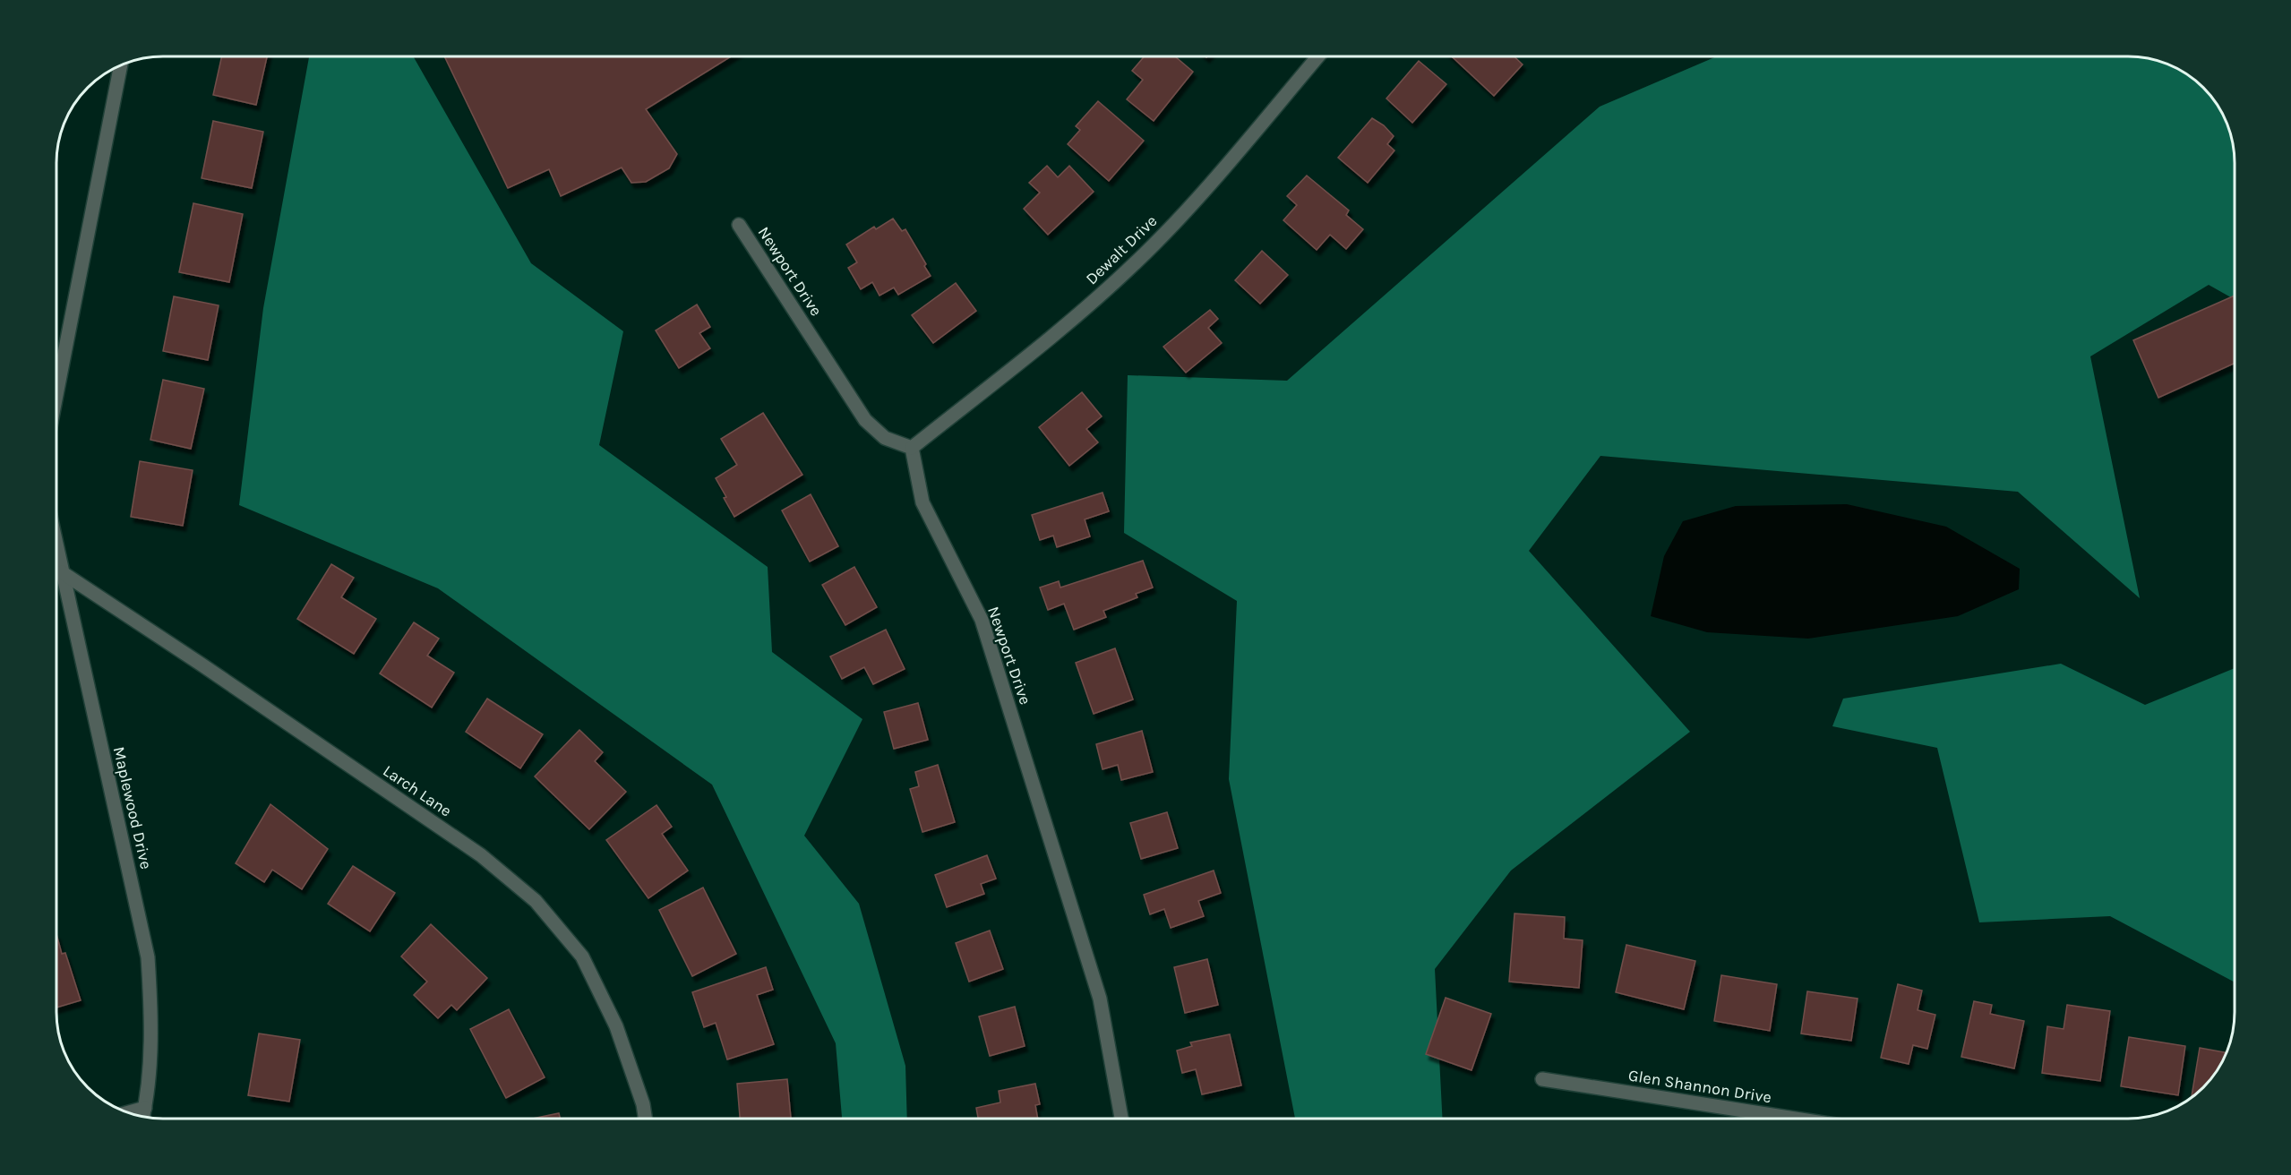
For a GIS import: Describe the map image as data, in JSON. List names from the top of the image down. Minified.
{"streets":{"street":["Dewalt Drive","Newport Drive","Larch Lane","Maplewood Drive","Glen Shannon Drive"]},"crossings":[["Dewalt Drive","Newport Drive"],["Larch Lane","Maplewood Drive"]]}
